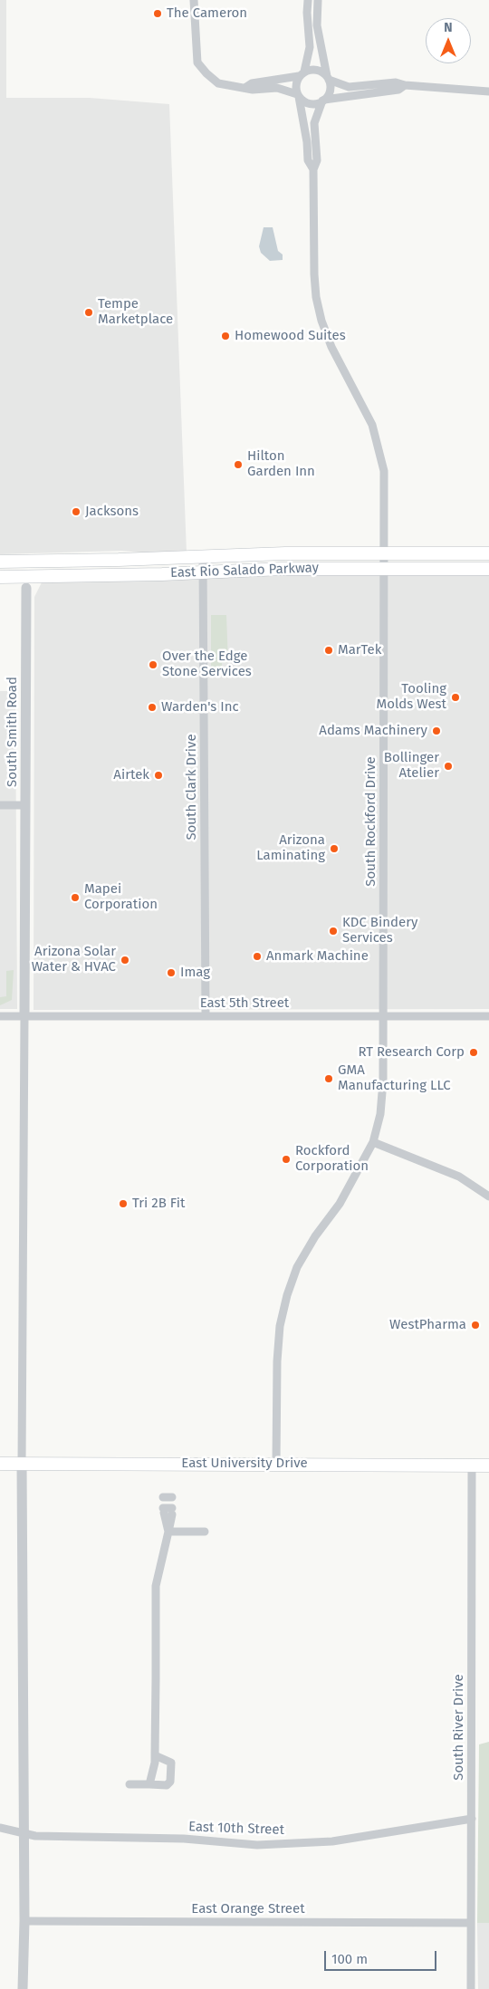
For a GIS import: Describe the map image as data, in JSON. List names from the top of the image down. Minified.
{"streets":{"main road":["East Rio Salado Parkway","East University Drive"],"street":["South Smith Road","South Clark Drive","South Rockford Drive","East 5th Street","South River Drive","East 10th Street","East Orange Street"]},"crossings":[["East Rio Salado Parkway","South Smith Road"],["East Rio Salado Parkway","South Clark Drive"],["East Rio Salado Parkway","South Rockford Drive"],["South Smith Road","East 5th Street"],["South Smith Road","East University Drive"],["South Smith Road","East 10th Street"],["South Smith Road","East Orange Street"],["South Clark Drive","East 5th Street"],["South Rockford Drive","East 5th Street"],["South Rockford Drive","East University Drive"],["East University Drive","South River Drive"],["South River Drive","East 10th Street"],["South River Drive","East Orange Street"]],"places":["The Cameron","Tempe Marketplace","Homewood Suites","Hilton Garden Inn","Jacksons","MarTek","Over the Edge Stone Services","Tooling Molds West","Warden's Inc","Adams Machinery","Bollinger Atelier","Airtek","Arizona Laminating","Mapei Corporation","KDC Bindery Services","Anmark Machine","Arizona Solar Water & HVAC","Imag","RT Research Corp","GMA Manufacturing LLC","Rockford Corporation","Tri 2B Fit","WestPharma"],"scale_bar":"100 m","north":"top"}
